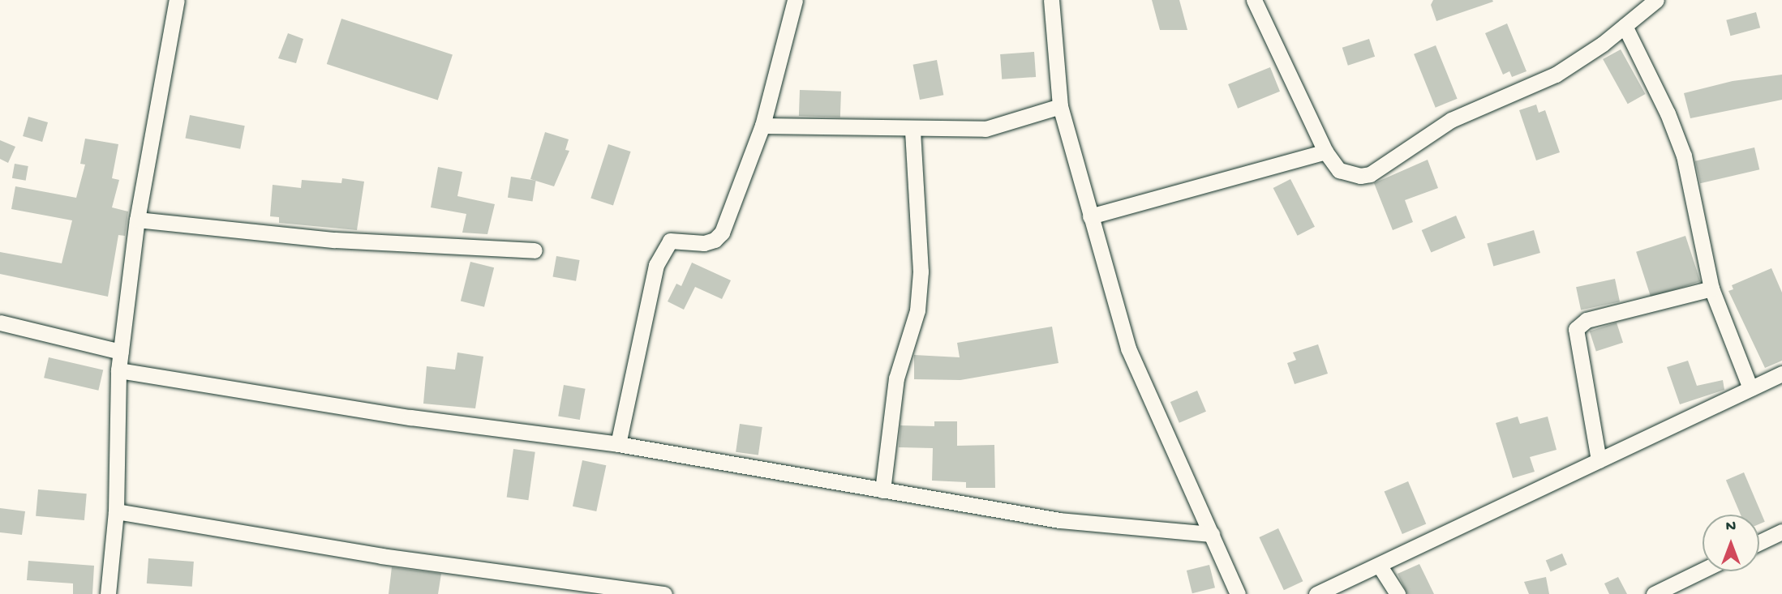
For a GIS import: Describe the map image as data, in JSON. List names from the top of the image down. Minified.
{"north":"top"}
